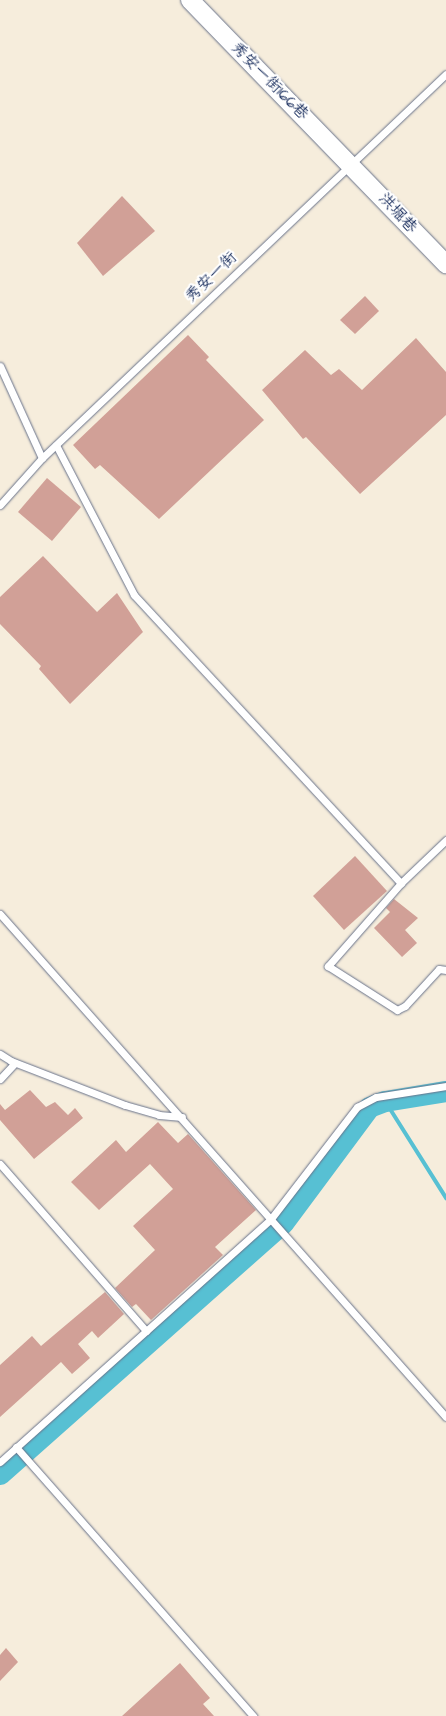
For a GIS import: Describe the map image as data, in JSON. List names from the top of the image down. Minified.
{"streets":{"street":["秀安一街166巷","洪堀巷"],"lane":["秀安一街"]},"crossings":[["秀安一街166巷","洪堀巷"],["秀安一街166巷","秀安一街"],["洪堀巷","秀安一街"]]}
